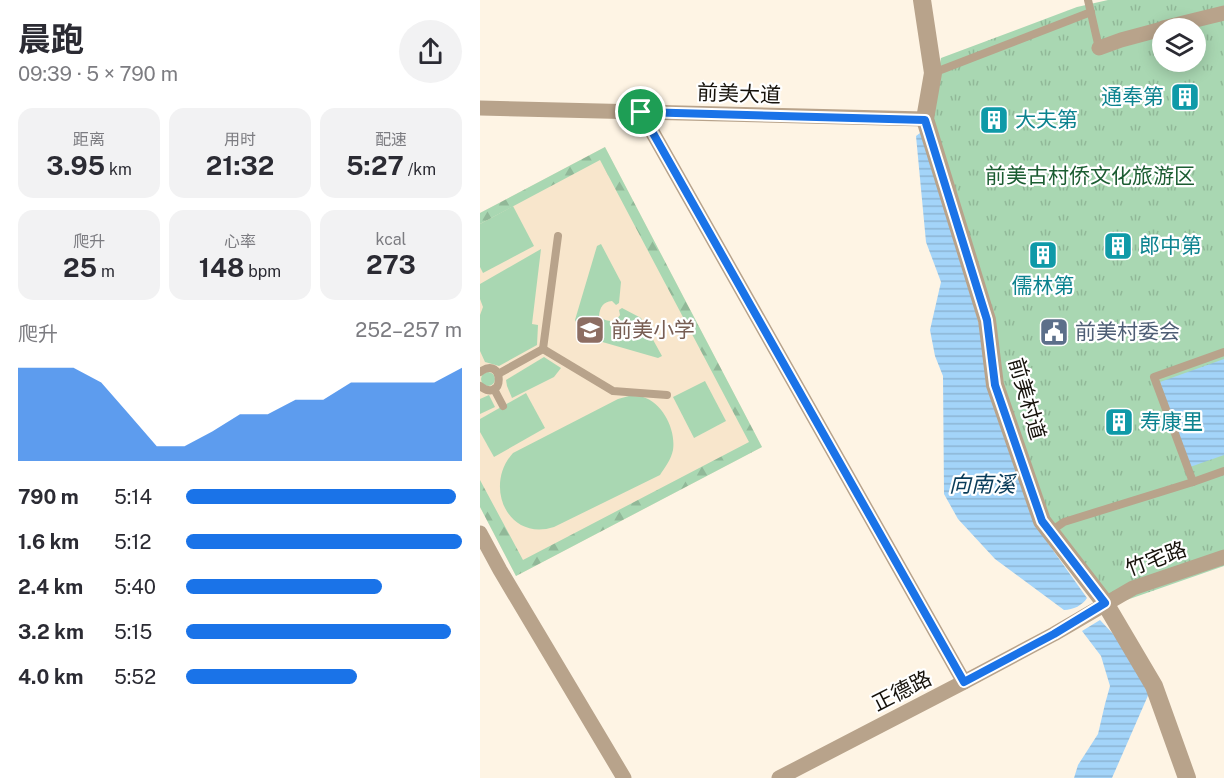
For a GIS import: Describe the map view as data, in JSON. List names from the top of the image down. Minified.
{"streets":{"street":["前美大道","前美村道","竹宅路","正德路"]},"crossings":[["前美大道","前美村道"],["前美村道","竹宅路"],["前美村道","正德路"],["竹宅路","正德路"]],"water":["向南溪"],"parks":["前美古村侨文化旅游区"],"places":{"building":["通奉第","大夫第","郎中第","儒林第","寿康里"],"school or university":["前美小学"],"public building":["前美村委会"]},"page":{"heading":["晨跑","09:39 · 5 × 790 m"],"stats":[["距离","3.95 km"],["用时","21:32"],["配速","5:27 /km"],["爬升","25 m"],["心率","148 bpm"],["kcal","273"]],"chart":["爬升","252–257 m"],"list":[{"name":"790 m","note":"5:14"},{"name":"1.6 km","note":"5:12"},{"name":"2.4 km","note":"5:40"},{"name":"3.2 km","note":"5:15"},{"name":"4.0 km","note":"5:52"}]}}
